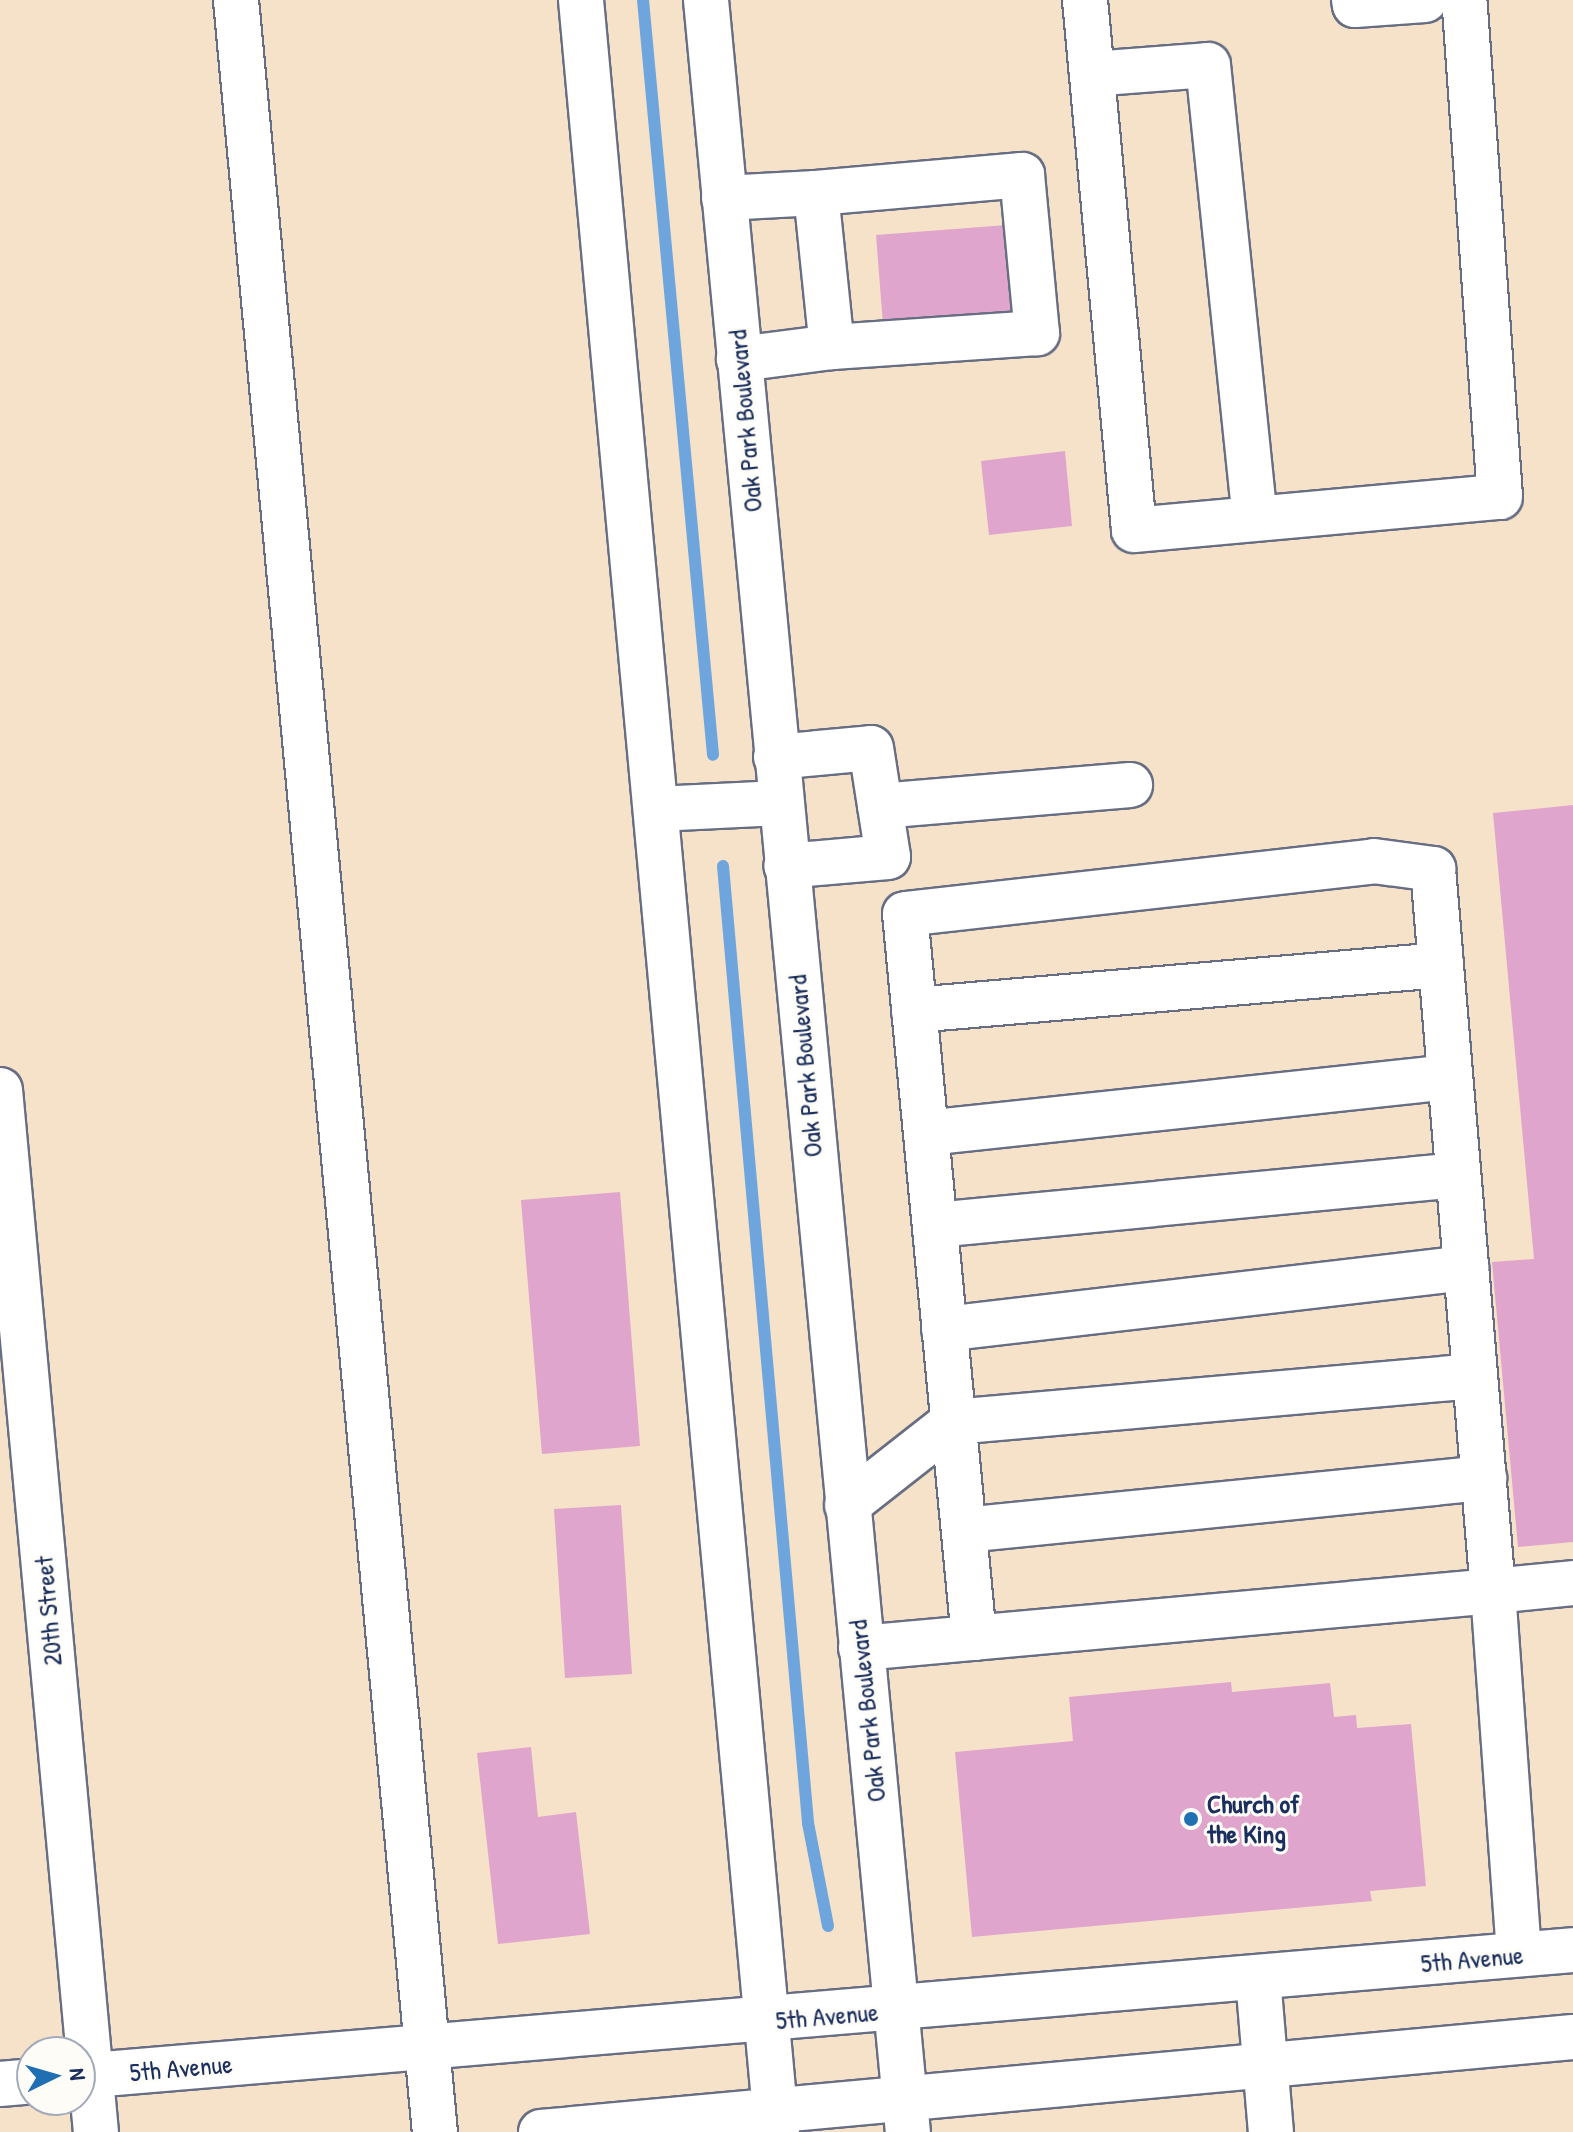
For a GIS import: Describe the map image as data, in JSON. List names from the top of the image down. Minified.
{"streets":{"street":["Oak Park Boulevard","20th Street","5th Avenue"]},"crossings":[["Oak Park Boulevard","5th Avenue"]],"places":["Church of the King"],"north":"right"}
